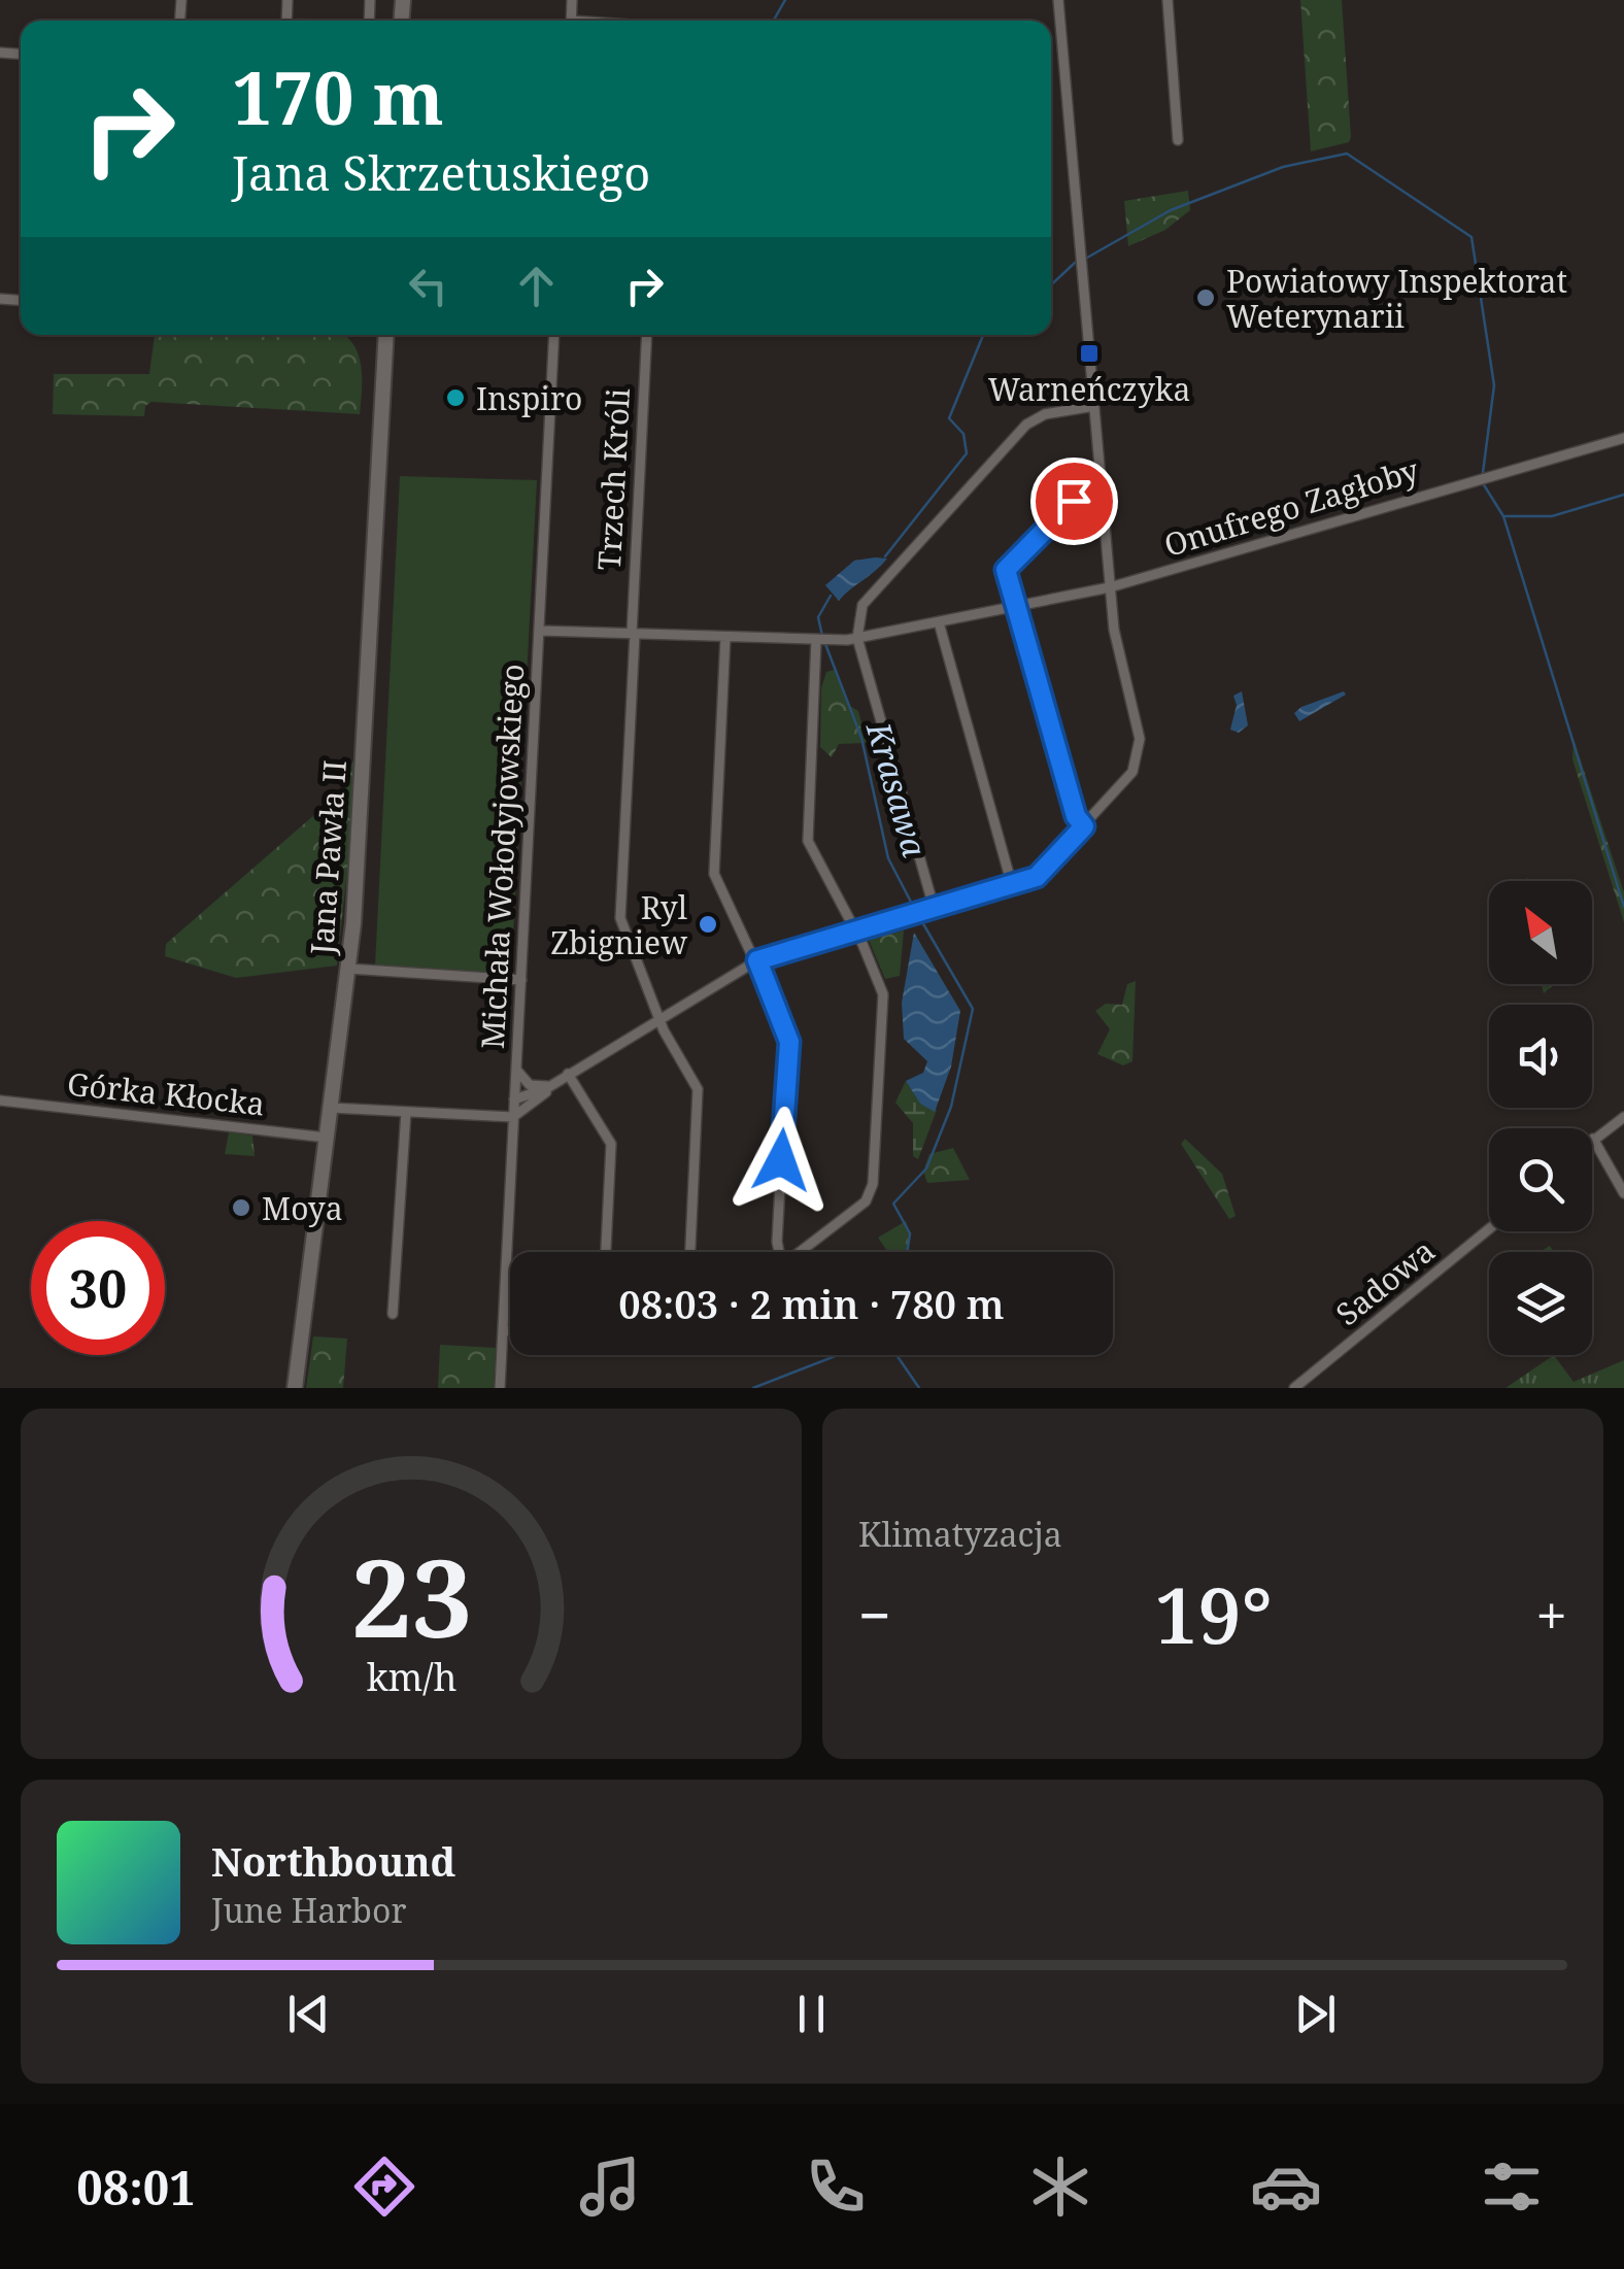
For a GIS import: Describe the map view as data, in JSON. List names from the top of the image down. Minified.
{"streets":{"main road":["Jana Pawła II"],"street":["Trzech Króli","Onufrego Zagłoby","Michała Wołodyjowskiego","Górka Kłocka","Sadowa"]},"crossings":[["Trzech Króli","Onufrego Zagłoby"],["Onufrego Zagłoby","Michała Wołodyjowskiego"],["Jana Pawła II","Górka Kłocka"]],"water":["Krasawa"],"places":{"other":["Powiatowy Inspektorat Weterynarii","Inspiro","Ryl Zbigniew","Moya"],"transit":["Warneńczyka"]},"north":"top left","page":{"turn":["170 m","Jana Skrzetuskiego"],"limit":"30","trip":"08:03 · 2 min · 780 m","tile":"Klimatyzacja","heat":["−","19°","+"],"song":["Northbound","June Harbor"],"tabs":"08:01","gauge":["23","km/h"]}}
